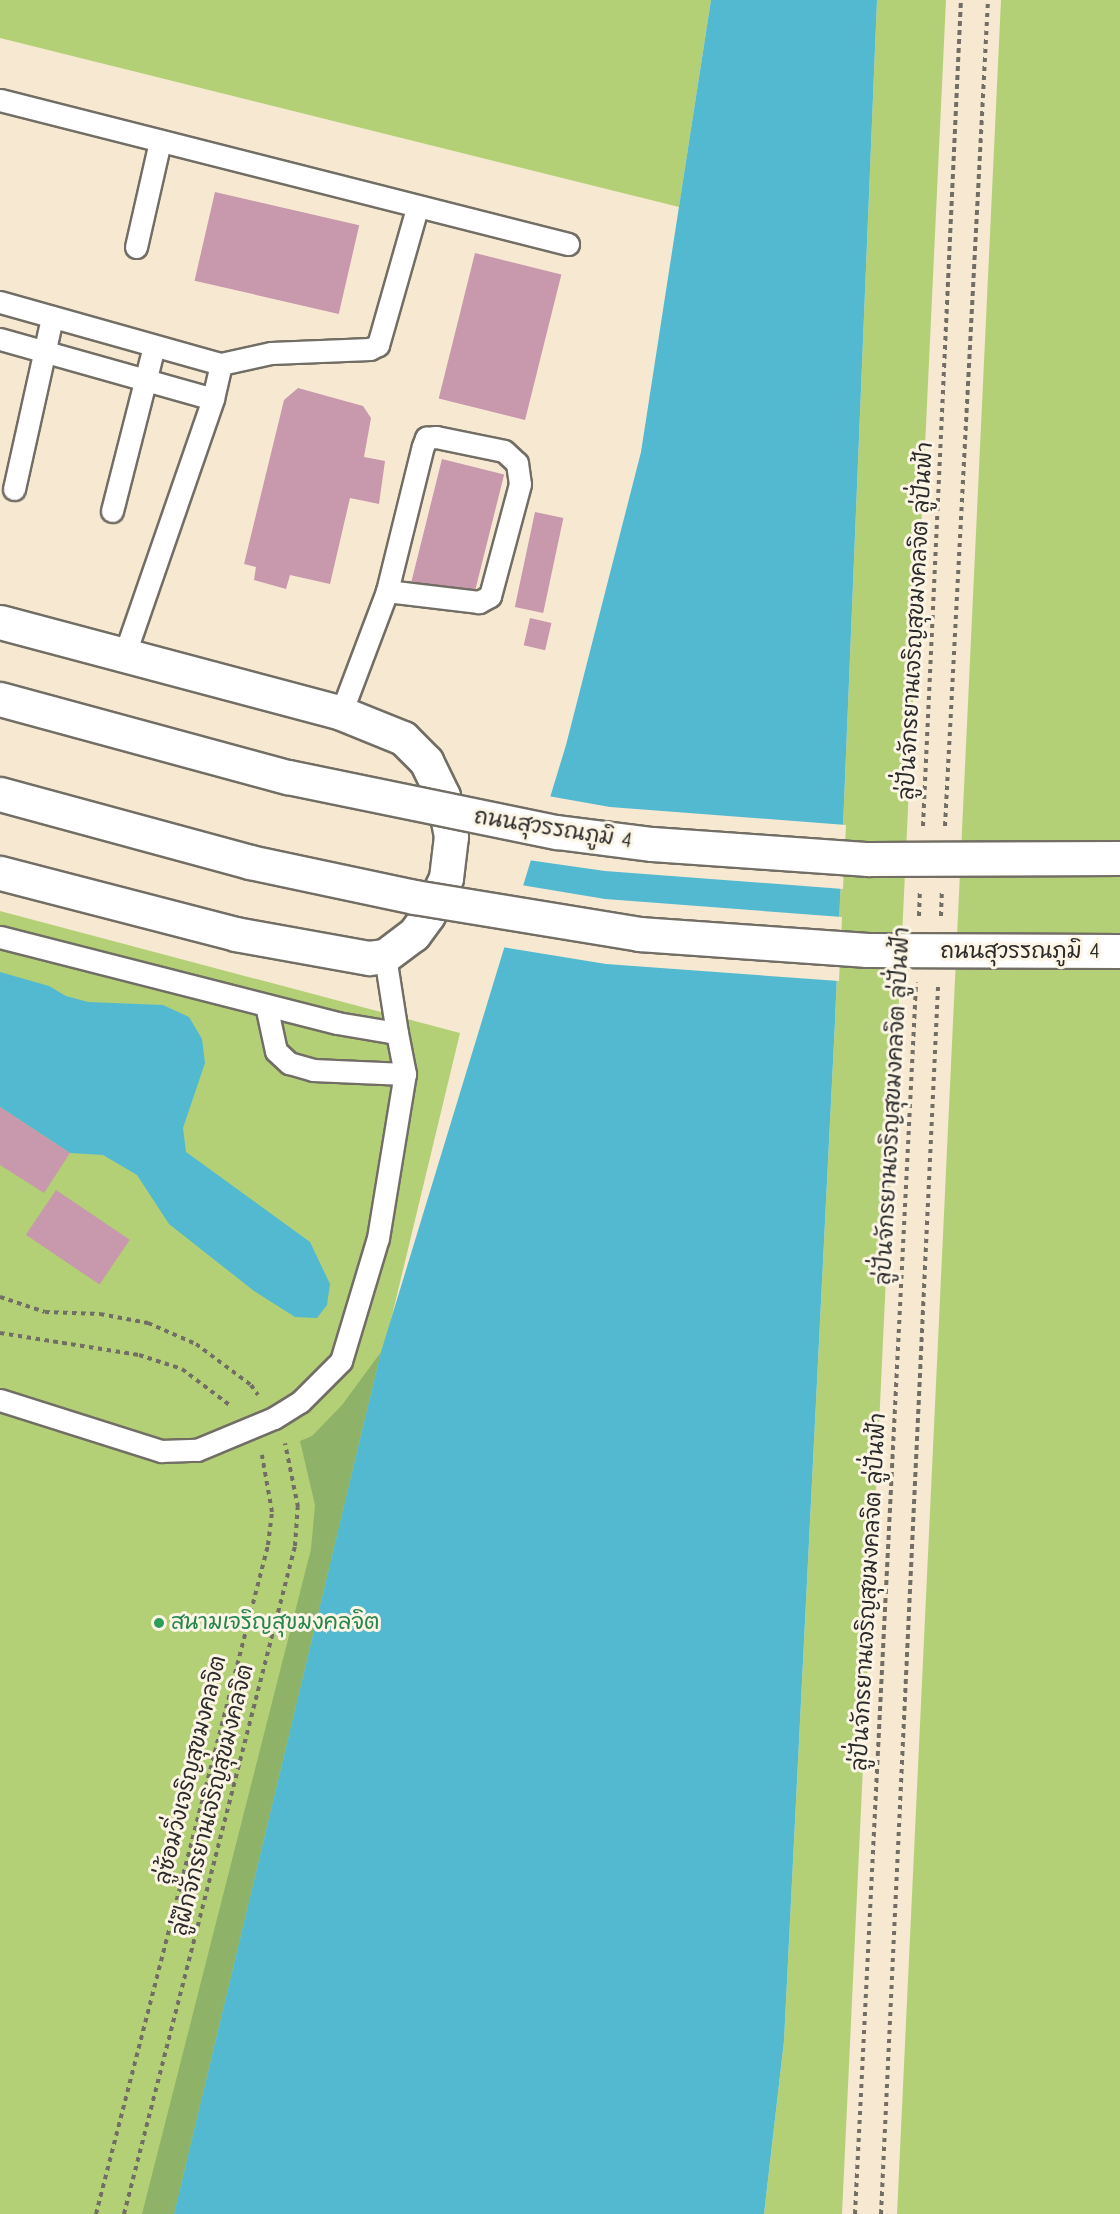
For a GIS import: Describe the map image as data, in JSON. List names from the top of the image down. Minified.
{"streets":{"street":["ถนนสุวรรณภูมิ 4"],"path":["ลู่ปั่นจักรยานเจริญสุขมงคลจิต ลู่ปั่นฟ้า","ลู่ซ้อมวิ่งเจริญสุขมงคลจิต","ลู่ฝึกจักรยานเจริญสุขมงคลจิต"]},"places":["สนามเจริญสุขมงคลจิต"]}
